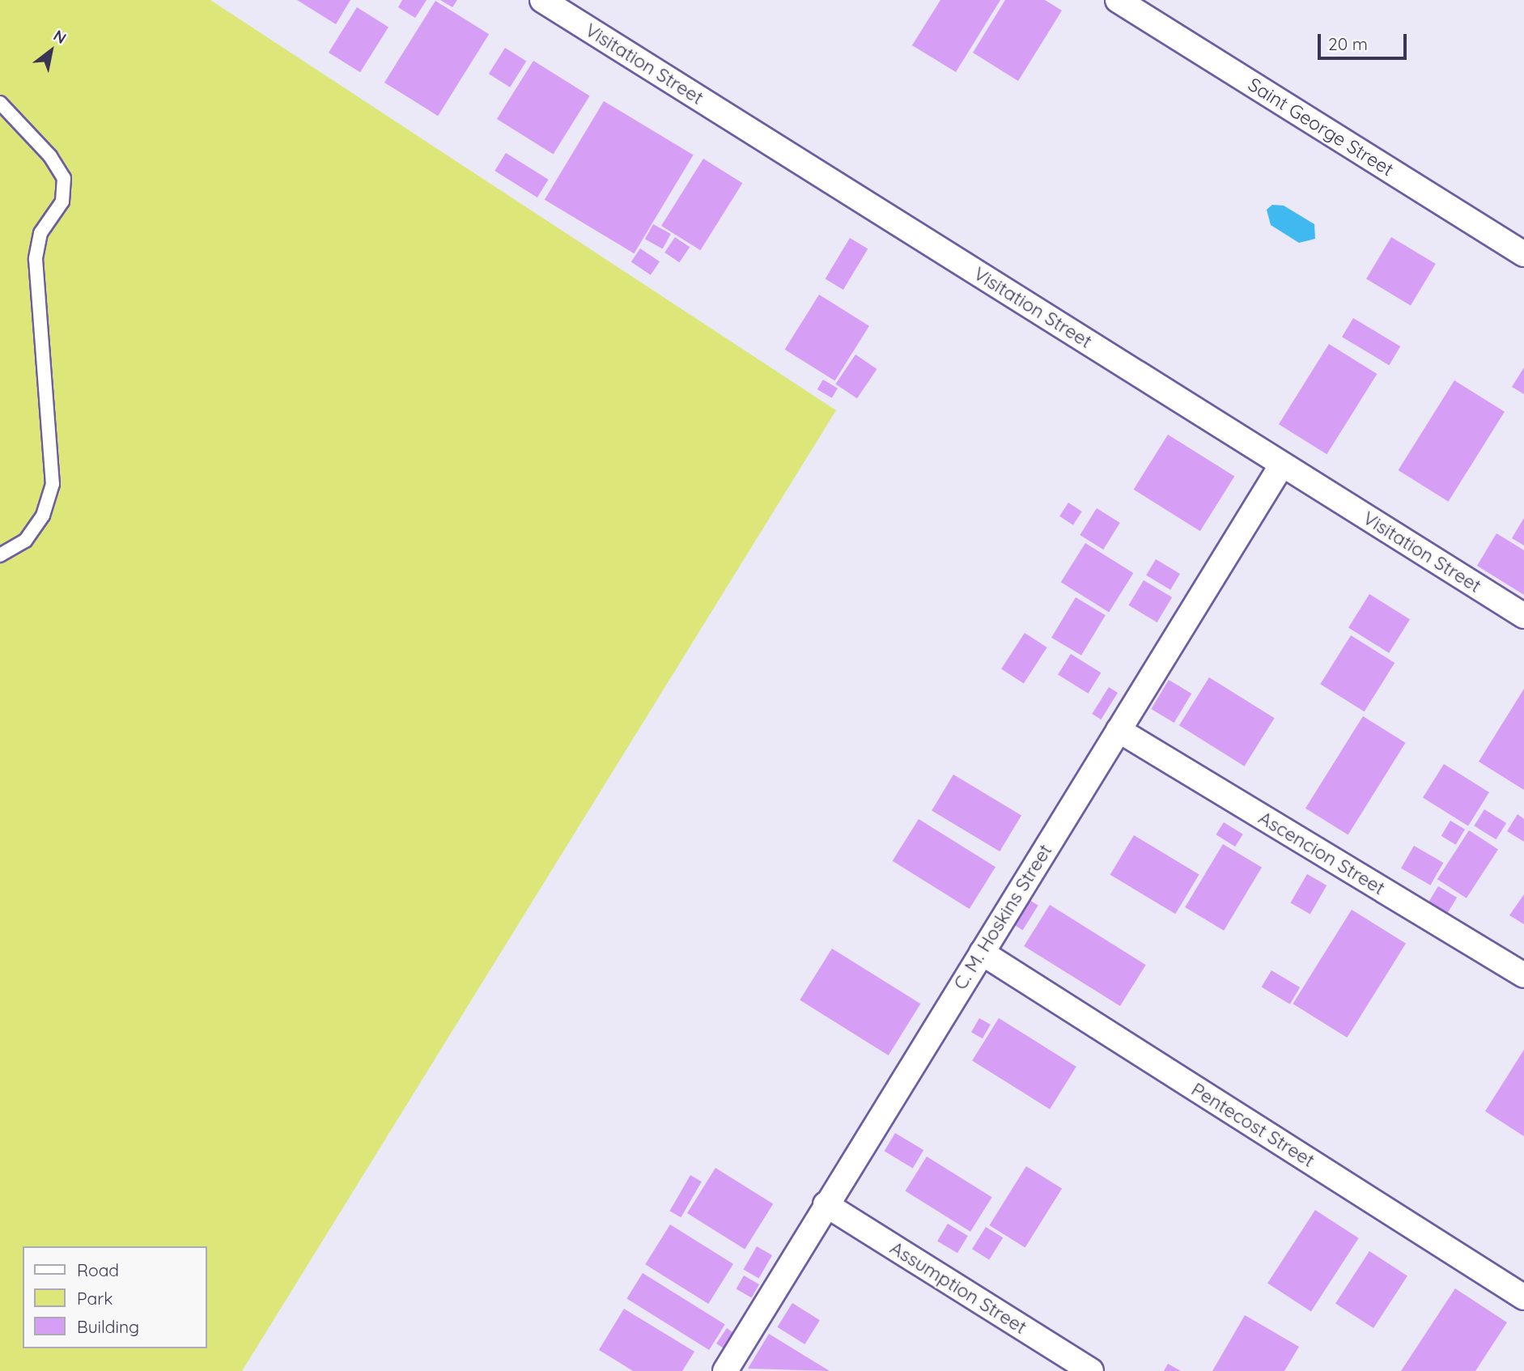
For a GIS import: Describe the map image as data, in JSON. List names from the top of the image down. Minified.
{"streets":{"street":["Visitation Street","Saint George Street","Ascencion Street","C. M. Hoskins Street","Pentecost Street","Assumption Street"]},"crossings":[["Visitation Street","C. M. Hoskins Street"],["Ascencion Street","C. M. Hoskins Street"],["C. M. Hoskins Street","Pentecost Street"],["C. M. Hoskins Street","Assumption Street"]],"legend":["Road","Park","Building"],"scale_bar":"20 m","north":"top right"}
